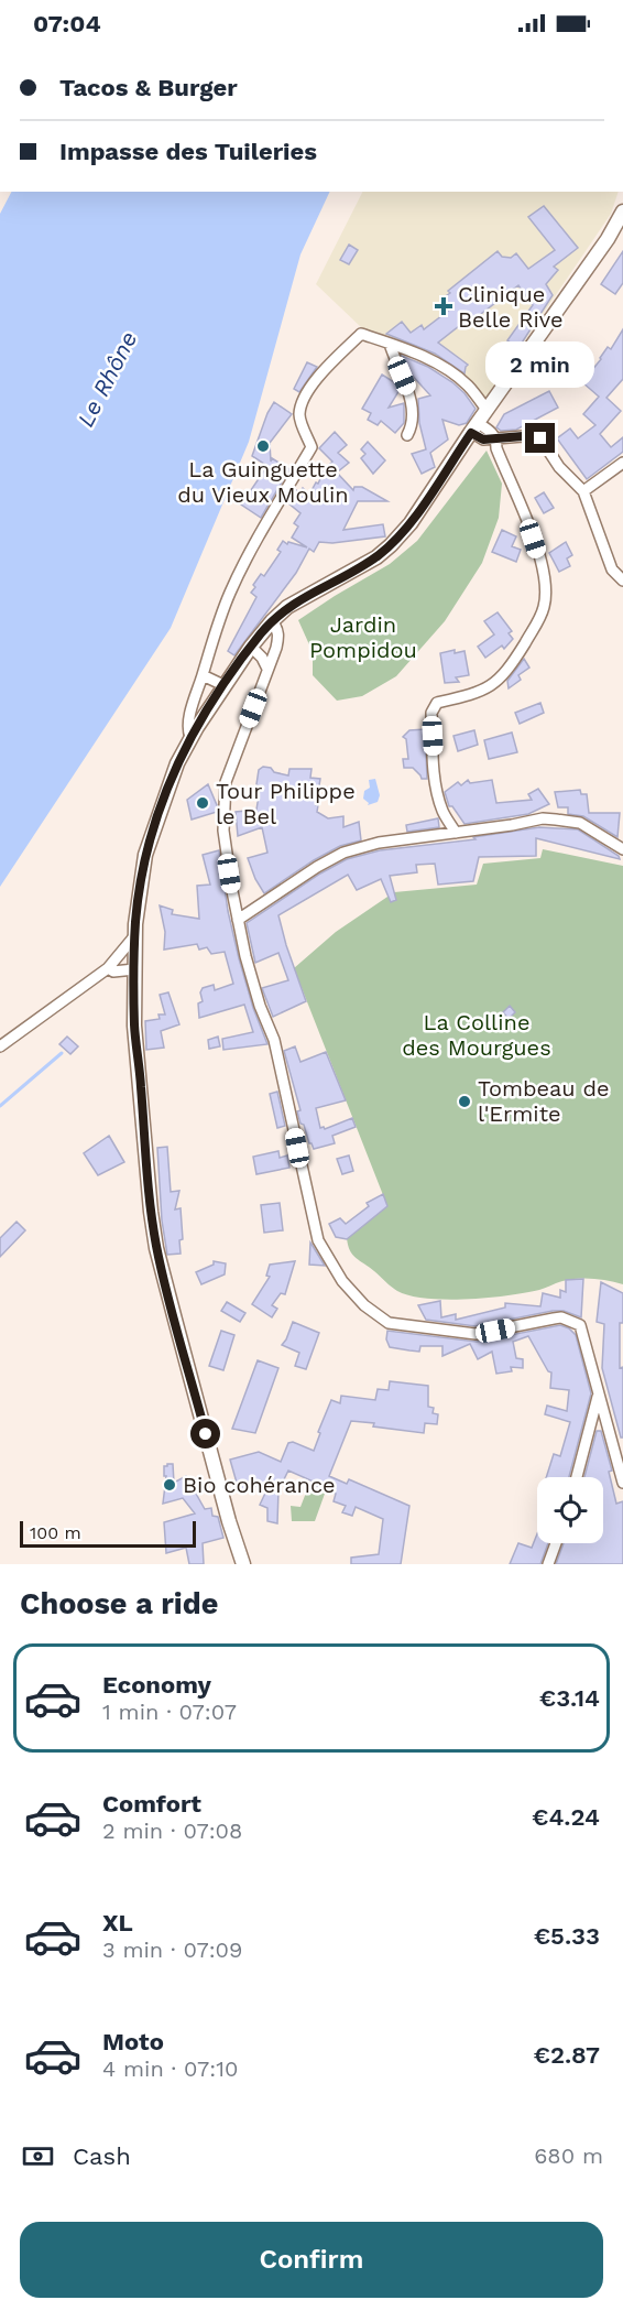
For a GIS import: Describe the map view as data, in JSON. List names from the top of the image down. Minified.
{"water":["Le Rhône"],"parks":["Jardin Pompidou","La Colline des Mourgues"],"places":{"health":["Clinique Belle Rive"],"other":["La Guinguette du Vieux Moulin","Tour Philippe le Bel","Tombeau de l'Ermite","Bio cohérance"]},"scale_bar":"100 m","page":{"status":"07:04","banner":["Tacos & Burger","Impasse des Tuileries"],"bubble":"2 min","scale":"100 m","heading":"Choose a ride","list":[{"name":"Economy","note":"1 min · 07:07","value":"€3.14"},{"name":"Comfort","note":"2 min · 07:08","value":"€4.24"},{"name":"XL","note":"3 min · 07:09","value":"€5.33"},{"name":"Moto","note":"4 min · 07:10","value":"€2.87"}],"pay":["Cash","680 m"],"buttons":"Confirm"}}
